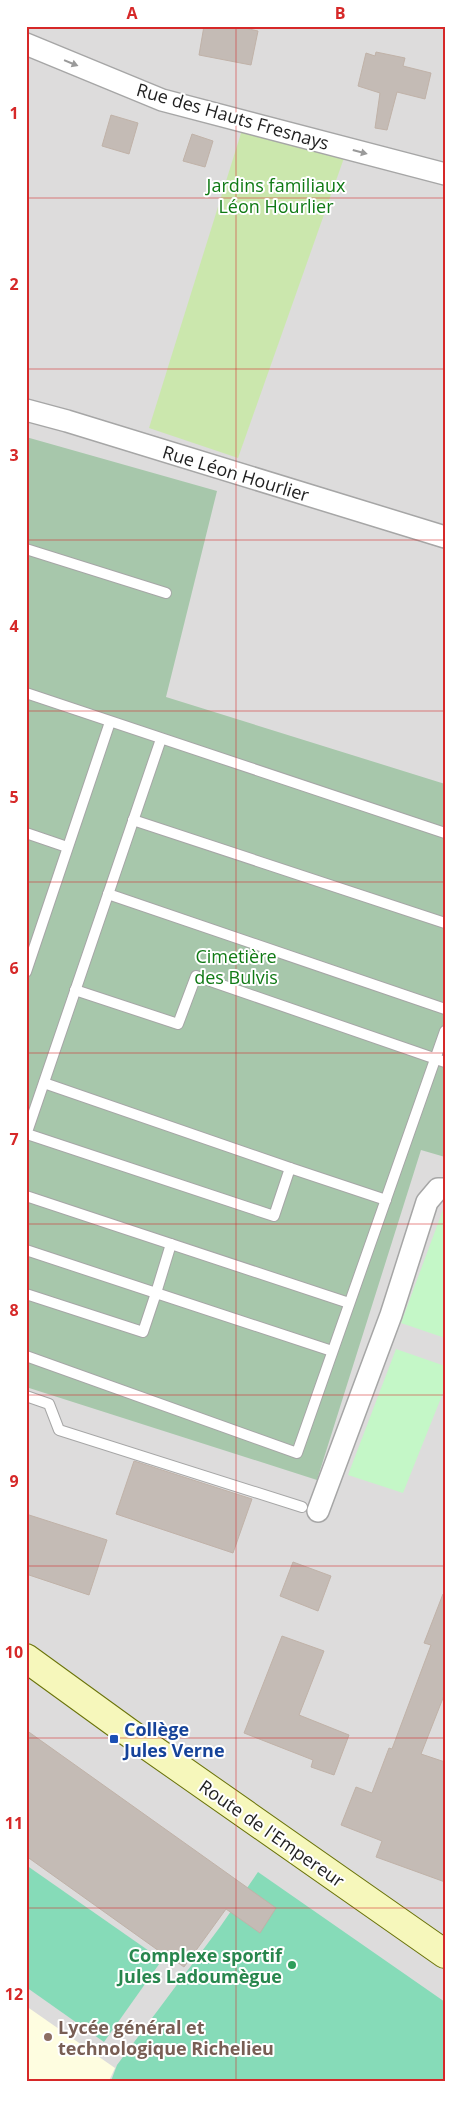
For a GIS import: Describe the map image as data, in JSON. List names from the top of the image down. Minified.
{"streets":{"main road":["Route de l'Empereur"],"street":["Rue des Hauts Fresnays","Rue Léon Hourlier"]},"one_way":["Rue des Hauts Fresnays"],"parks":["Jardins familiaux Léon Hourlier","Cimetière des Bulvis"],"places":{"transit":["Collège Jules Verne"],"other":["Complexe sportif Jules Ladoumègue","Lycée général et technologique Richelieu"]},"grid":{"columns":["A","B"],"rows":["1","2","3","4","5","6","7","8","9","10","11","12"]}}
